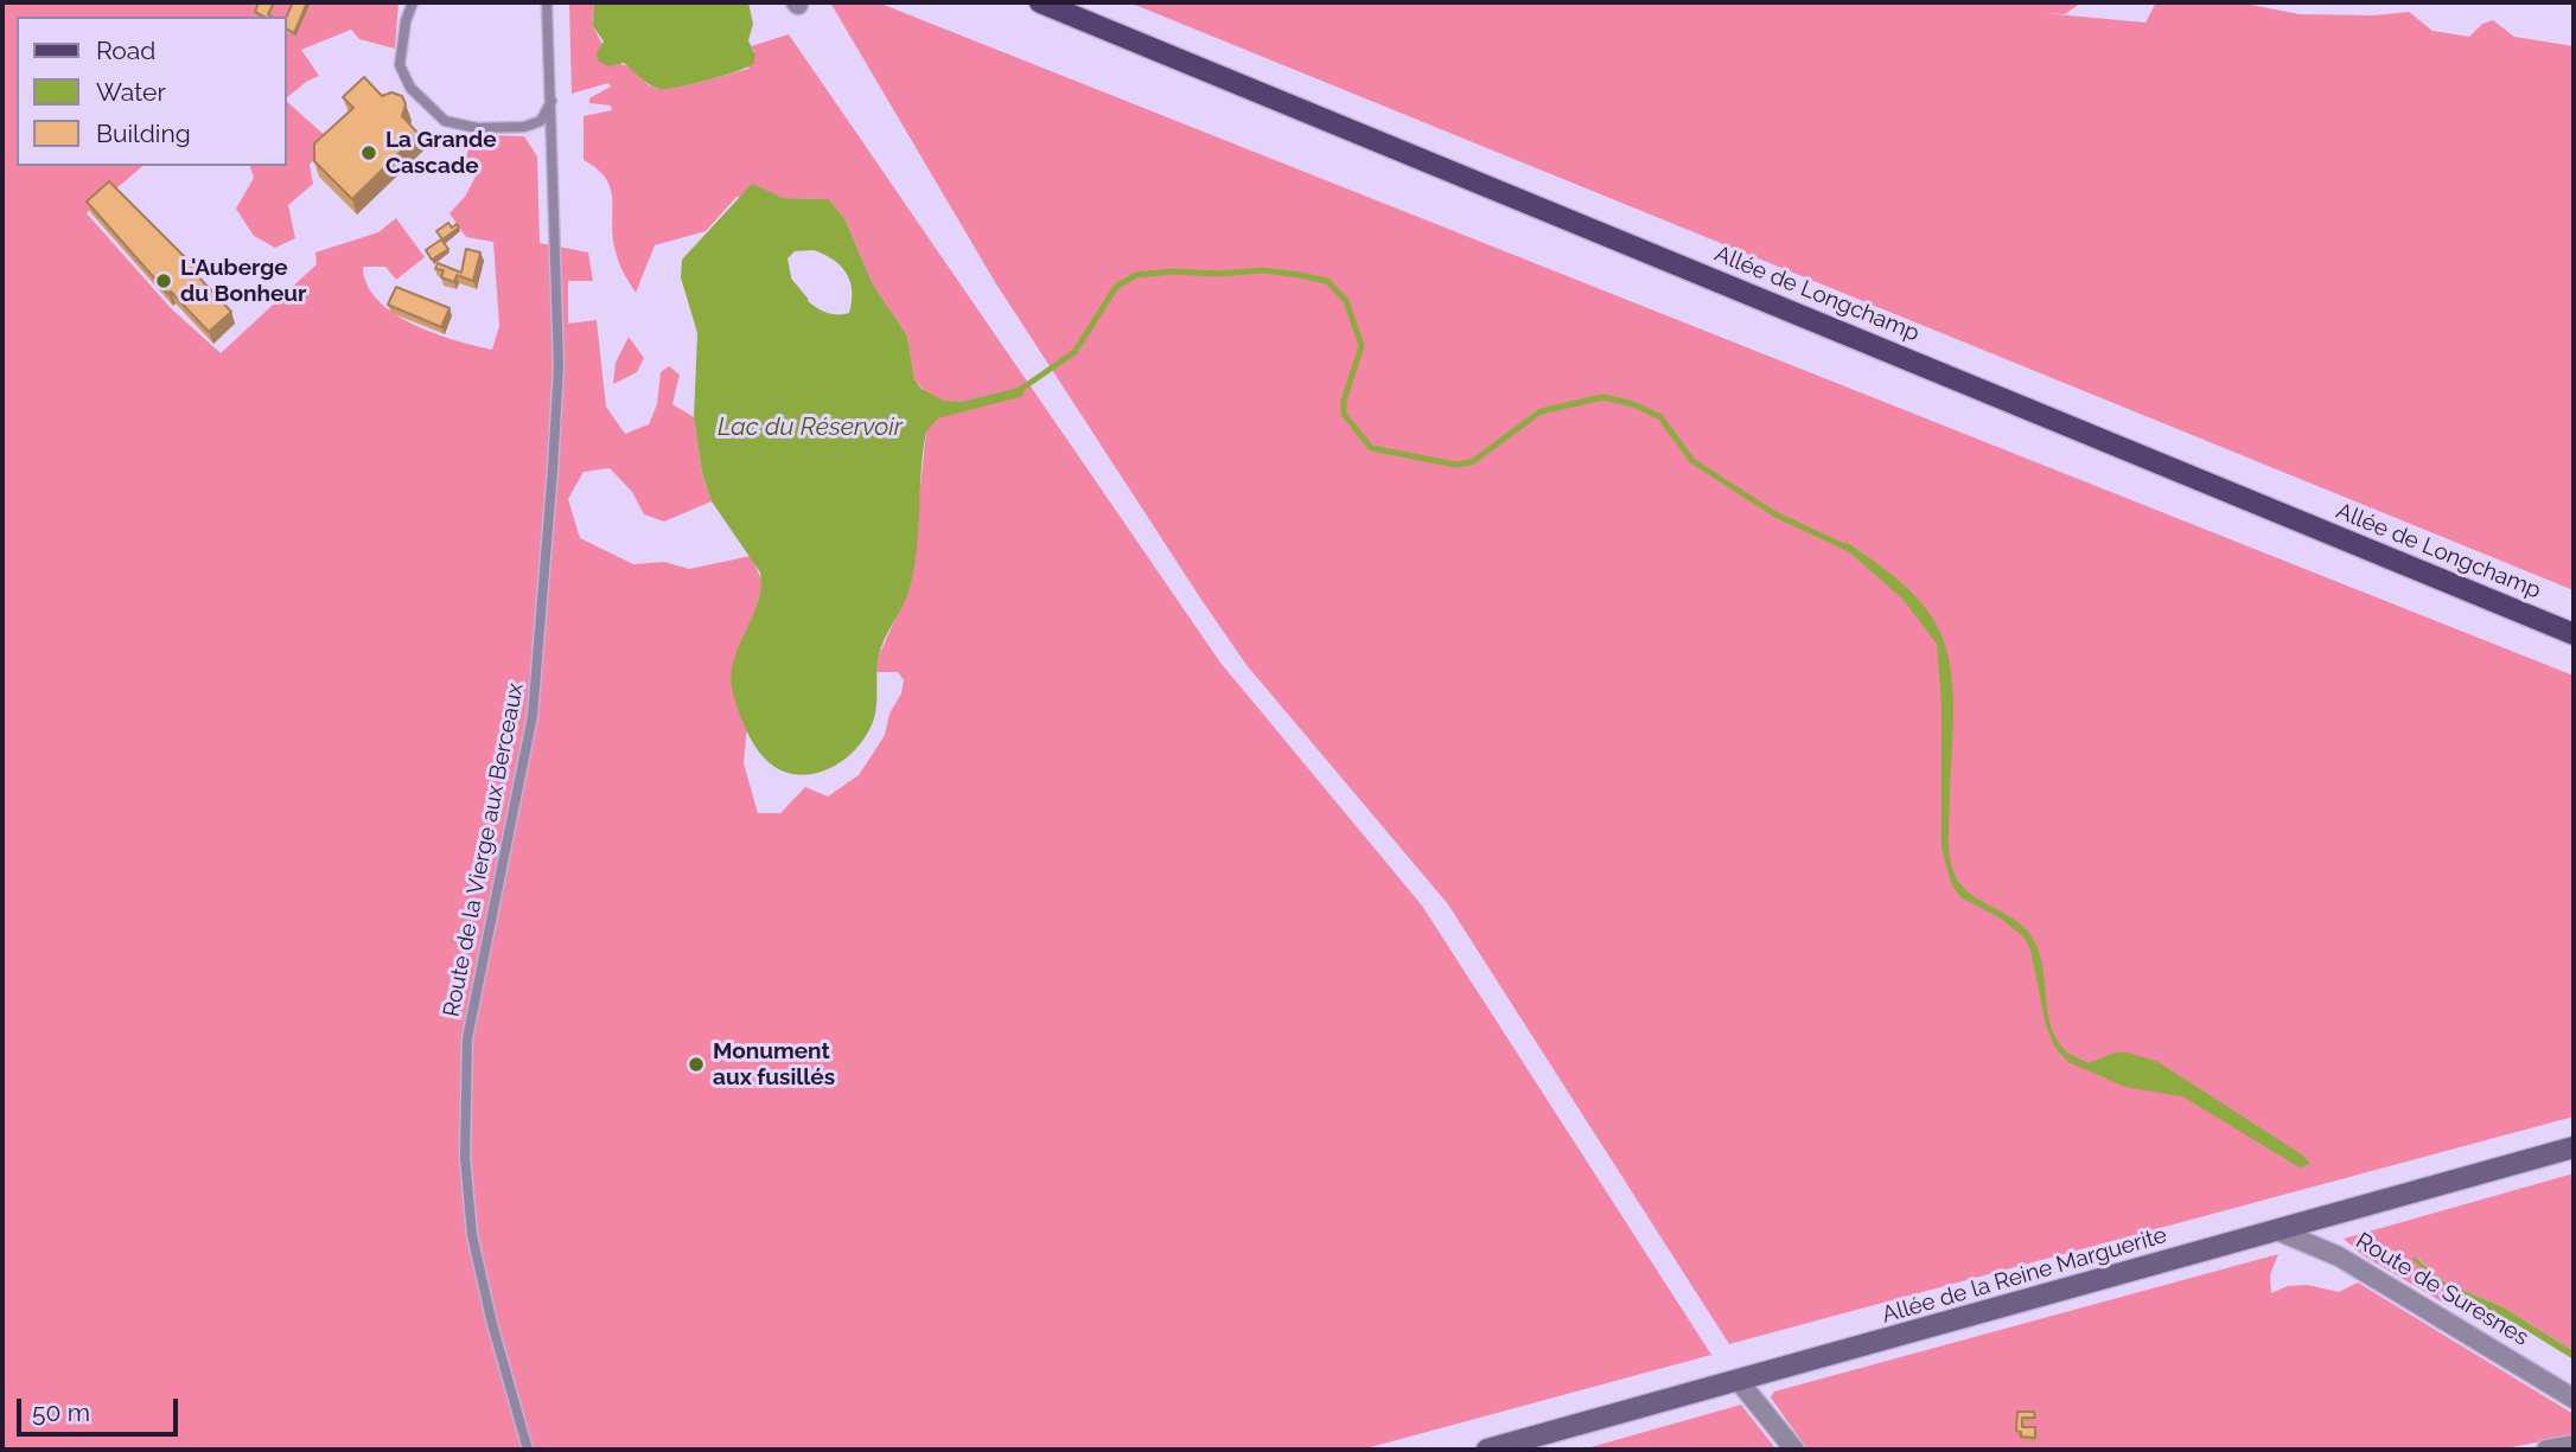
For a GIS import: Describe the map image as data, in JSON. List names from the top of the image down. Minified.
{"streets":{"main road":["Allée de Longchamp","Allée de la Reine Marguerite"],"street":["Route de Suresnes"],"lane":["Route de la Vierge aux Berceaux"]},"crossings":[["Allée de la Reine Marguerite","Route de Suresnes"]],"water":["Lac du Réservoir"],"places":["La Grande Cascade","L'Auberge du Bonheur","Monument aux fusillés"],"legend":["Road","Water","Building"],"scale_bar":"50 m"}
